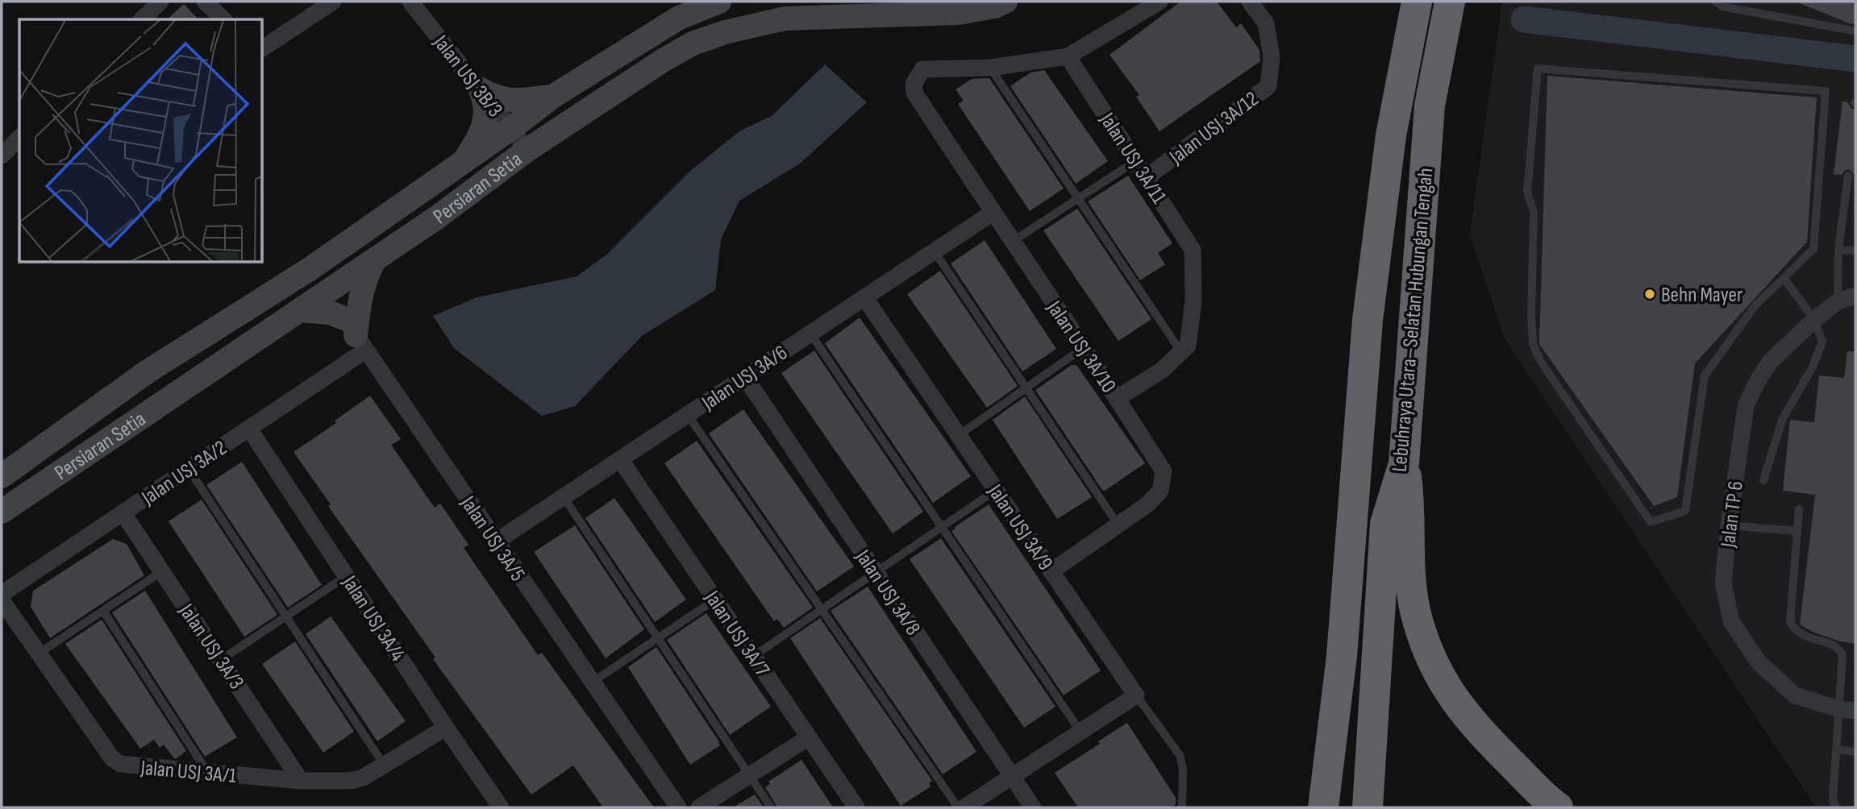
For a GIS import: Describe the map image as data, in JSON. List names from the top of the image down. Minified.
{"streets":{"highway":["Lebuhraya Utara–Selatan Hubungan Tengah"],"main road":["Persiaran Setia"],"street":["Jalan USJ 3B/3","Jalan USJ 3A/12","Jalan USJ 3A/11","Jalan USJ 3A/10","Jalan USJ 3A/6","Jalan USJ 3A/2","Jalan TP 6","Jalan USJ 3A/9","Jalan USJ 3A/5","Jalan USJ 3A/8","Jalan USJ 3A/4","Jalan USJ 3A/7","Jalan USJ 3A/3","Jalan USJ 3A/1"]},"crossings":[["Jalan USJ 3B/3","Persiaran Setia"],["Jalan USJ 3A/12","Jalan USJ 3A/11"],["Jalan USJ 3A/11","Jalan USJ 3A/10"],["Persiaran Setia","Jalan USJ 3A/5"],["Jalan USJ 3A/10","Jalan USJ 3A/6"],["Jalan USJ 3A/10","Jalan USJ 3A/9"],["Jalan USJ 3A/6","Jalan USJ 3A/9"],["Jalan USJ 3A/6","Jalan USJ 3A/5"],["Jalan USJ 3A/6","Jalan USJ 3A/8"],["Jalan USJ 3A/6","Jalan USJ 3A/7"],["Jalan USJ 3A/2","Jalan USJ 3A/5"],["Jalan USJ 3A/2","Jalan USJ 3A/4"],["Jalan USJ 3A/2","Jalan USJ 3A/3"],["Jalan USJ 3A/4","Jalan USJ 3A/1"],["Jalan USJ 3A/3","Jalan USJ 3A/1"]],"places":["Behn Mayer"]}
